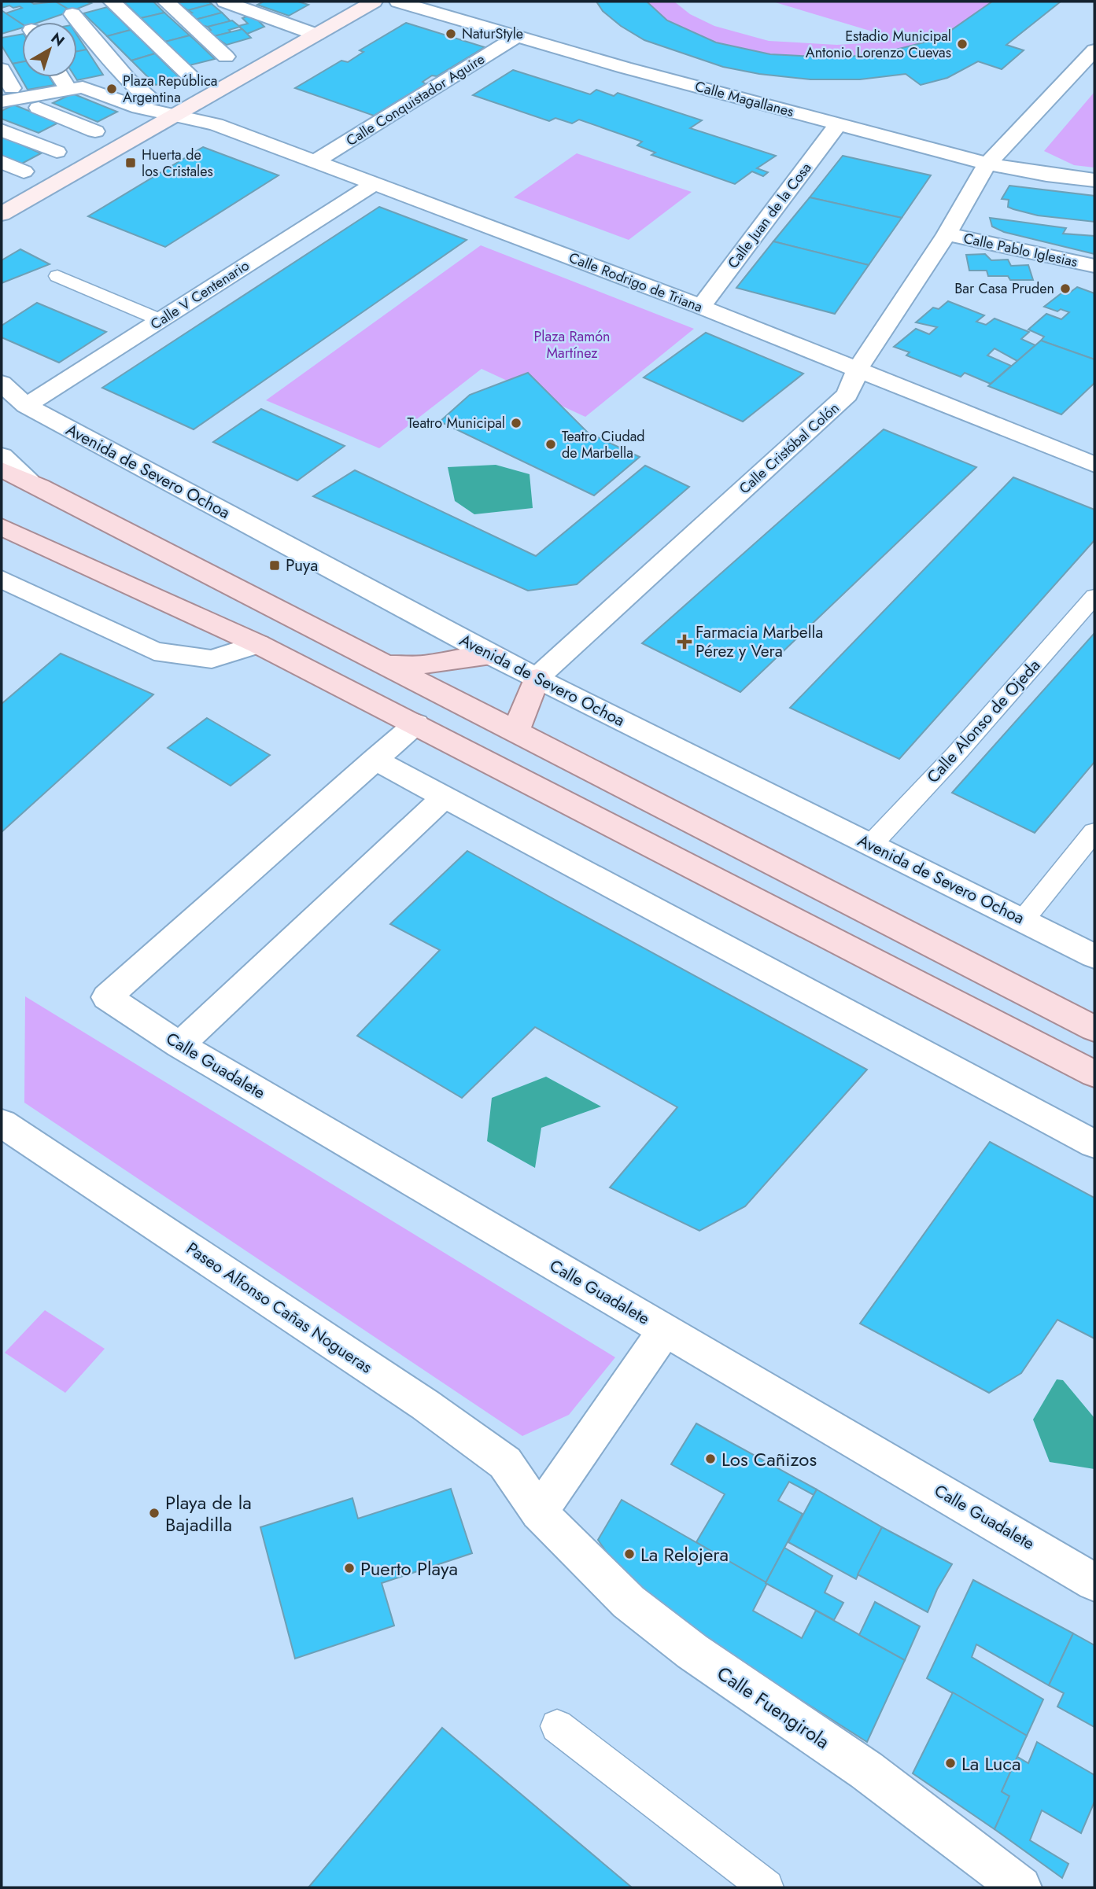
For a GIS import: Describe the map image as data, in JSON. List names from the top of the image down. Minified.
{"streets":{"street":["Calle Magallanes","Calle Conquistador Aguire","Calle Juan de la Cosa","Calle Pablo Iglesias","Calle Rodrigo de Triana","Calle V Centenario","Calle Cristóbal Colón","Avenida de Severo Ochoa","Calle Guadalete","Paseo Alfonso Cañas Nogueras","Calle Fuengirola"],"lane":["Calle Alonso de Ojeda"]},"crossings":[["Calle Magallanes","Calle Conquistador Aguire"],["Calle Magallanes","Calle Juan de la Cosa"],["Calle Magallanes","Calle Cristóbal Colón"],["Calle Conquistador Aguire","Calle Rodrigo de Triana"],["Calle Juan de la Cosa","Calle Rodrigo de Triana"],["Calle Pablo Iglesias","Calle Cristóbal Colón"],["Calle Rodrigo de Triana","Calle V Centenario"],["Calle Rodrigo de Triana","Calle Cristóbal Colón"],["Calle V Centenario","Avenida de Severo Ochoa"],["Calle Cristóbal Colón","Avenida de Severo Ochoa"],["Avenida de Severo Ochoa","Calle Alonso de Ojeda"],["Paseo Alfonso Cañas Nogueras","Calle Fuengirola"]],"parks":["Plaza Ramón Martínez"],"places":{"other":["NaturStyle","Estadio Municipal Antonio Lorenzo Cuevas","Plaza República Argentina","Bar Casa Pruden","Teatro Municipal","Teatro Ciudad de Marbella","Los Cañizos","Playa de la Bajadilla","La Relojera","Puerto Playa","La Luca"],"transit":["Huerta de los Cristales","Puya"],"health":["Farmacia Marbella Pérez y Vera"]},"north":"top right"}
